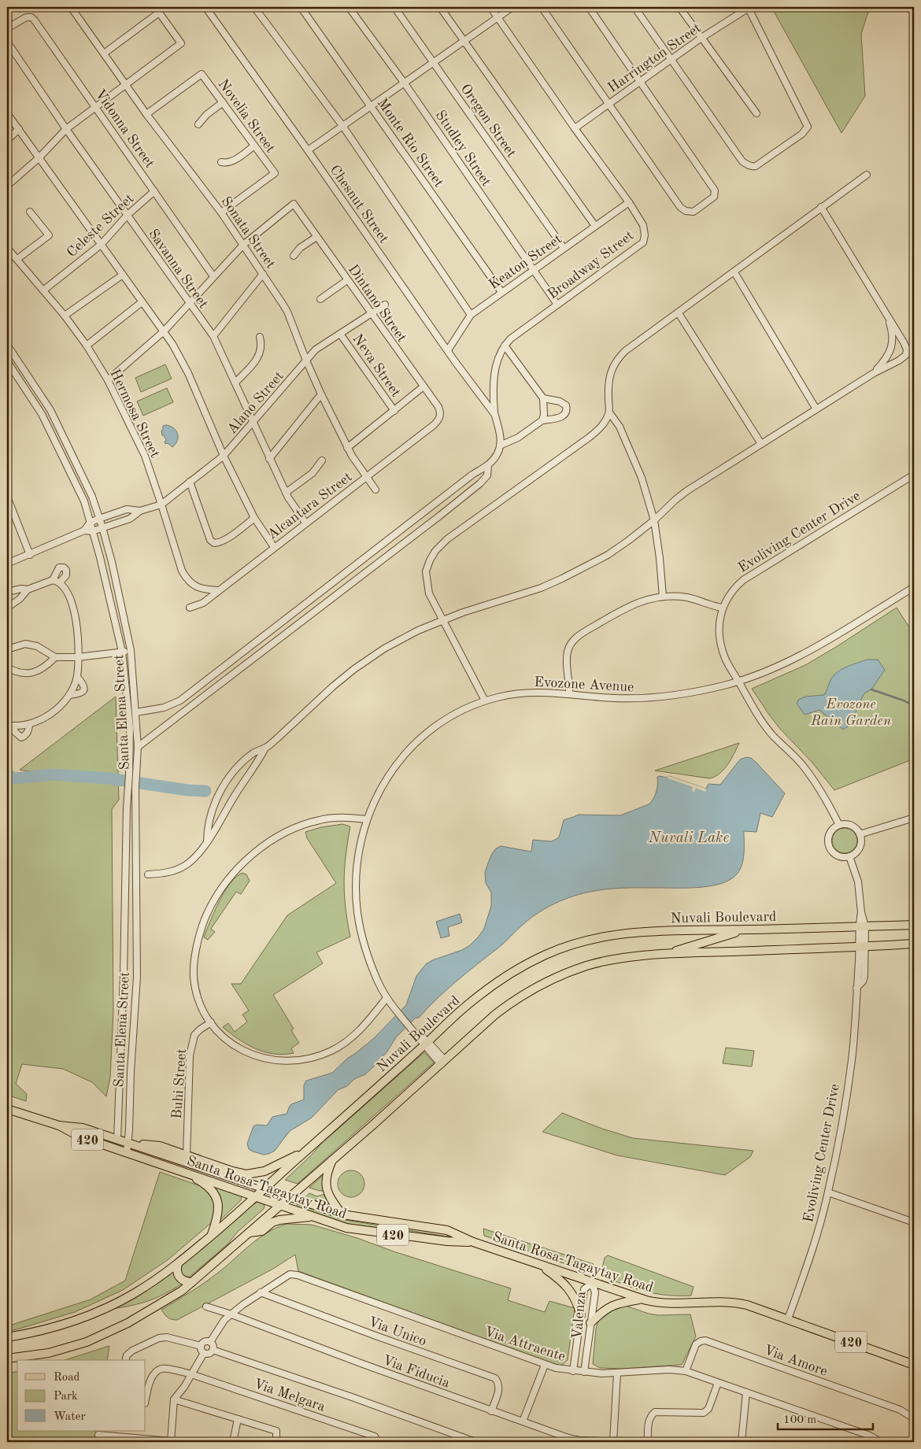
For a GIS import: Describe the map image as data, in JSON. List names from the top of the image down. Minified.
{"streets":{"main road":["Nuvali Boulevard","420","Santa Rosa-Tagaytay Road"],"street":["Harrington Street","Novelia Street","Oregon Street","Vidonna Street","Monte Rio Street","Studley Street","Chesnut Street","Celeste Street","Sonata Street","Keaton Street","Broadway Street","Savanna Street","Dintano Street","Neva Street","Alano Street","Hermosa Street","Alcantara Street","Evoliving Center Drive","Evozone Avenue","Santa Elena Street","Buhi Street","Valenza","Via Unico","Via Attraente","Via Amore","Via Fiducia","Via Melgara"]},"crossings":[["Harrington Street","Broadway Street"],["Novelia Street","Sonata Street"],["Oregon Street","Keaton Street"],["Vidonna Street","Celeste Street"],["Monte Rio Street","Keaton Street"],["Studley Street","Keaton Street"],["Studley Street","Broadway Street"],["Chesnut Street","Keaton Street"],["Chesnut Street","Broadway Street"],["Celeste Street","Savanna Street"],["Celeste Street","Hermosa Street"],["Sonata Street","Dintano Street"],["Sonata Street","Alano Street"],["Sonata Street","Alcantara Street"],["Keaton Street","Broadway Street"],["Savanna Street","Alano Street"],["Savanna Street","Alcantara Street"],["Dintano Street","Alano Street"],["Dintano Street","Alcantara Street"],["Neva Street","Alano Street"],["Alano Street","Hermosa Street"],["Hermosa Street","Alcantara Street"],["Evoliving Center Drive","Evozone Avenue"],["Evoliving Center Drive","Nuvali Boulevard"],["Evoliving Center Drive","Santa Rosa-Tagaytay Road"],["Evozone Avenue","Nuvali Boulevard"],["Santa Elena Street","Santa Rosa-Tagaytay Road"],["Nuvali Boulevard","Santa Rosa-Tagaytay Road"],["Santa Rosa-Tagaytay Road","Valenza"],["Valenza","Via Attraente"],["Via Unico","Via Attraente"],["Via Unico","Via Fiducia"],["Via Attraente","Via Amore"],["Via Attraente","Via Fiducia"]],"water":["Nuvali Lake"],"parks":["Evozone Rain Garden"],"legend":["Road","Park","Water"],"scale_bar":"100 m"}
